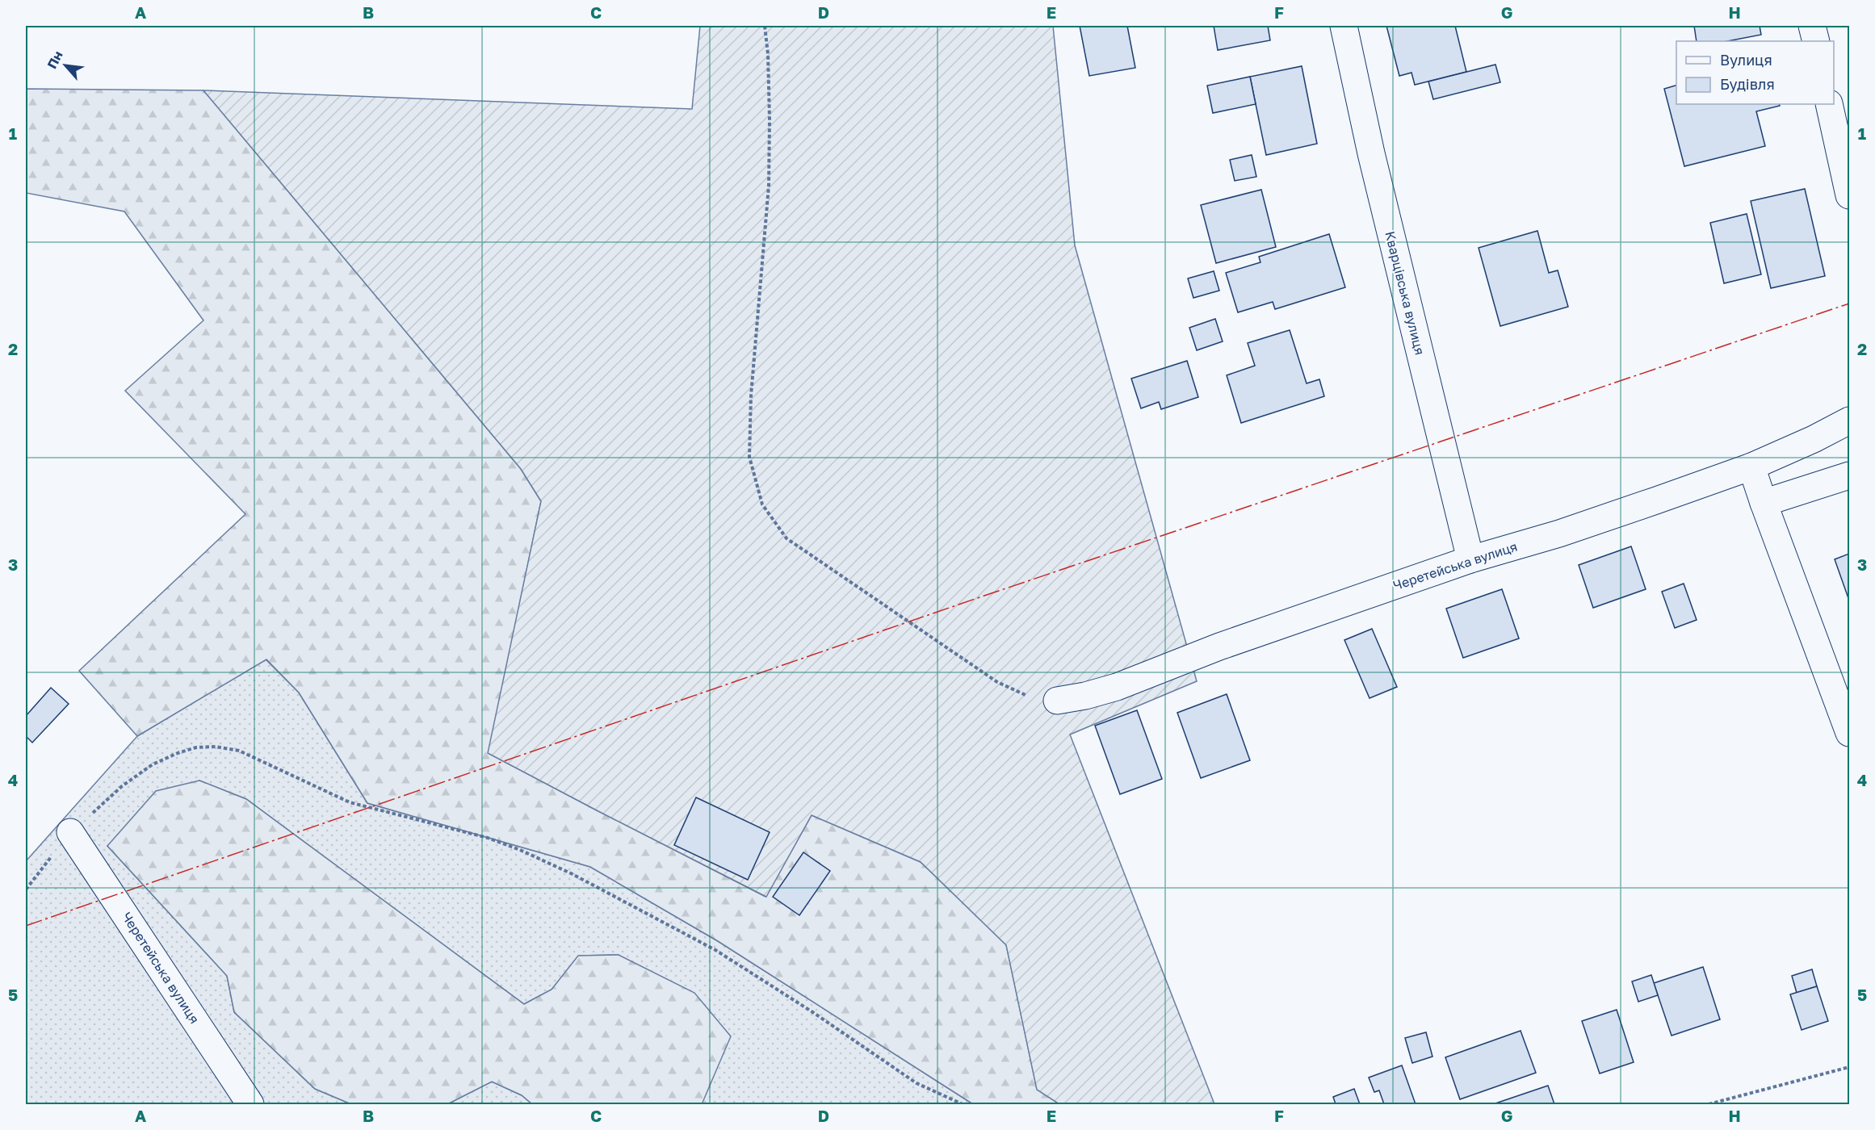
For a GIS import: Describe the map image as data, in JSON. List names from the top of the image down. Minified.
{"streets":{"street":["Кварцівська вулиця","Черетейська вулиця"]},"crossings":[["Кварцівська вулиця","Черетейська вулиця"]],"legend":["Вулиця","Будівля"],"north":"top left","grid":{"columns":["A","B","C","D","E","F","G","H"],"rows":["1","2","3","4","5"]}}
